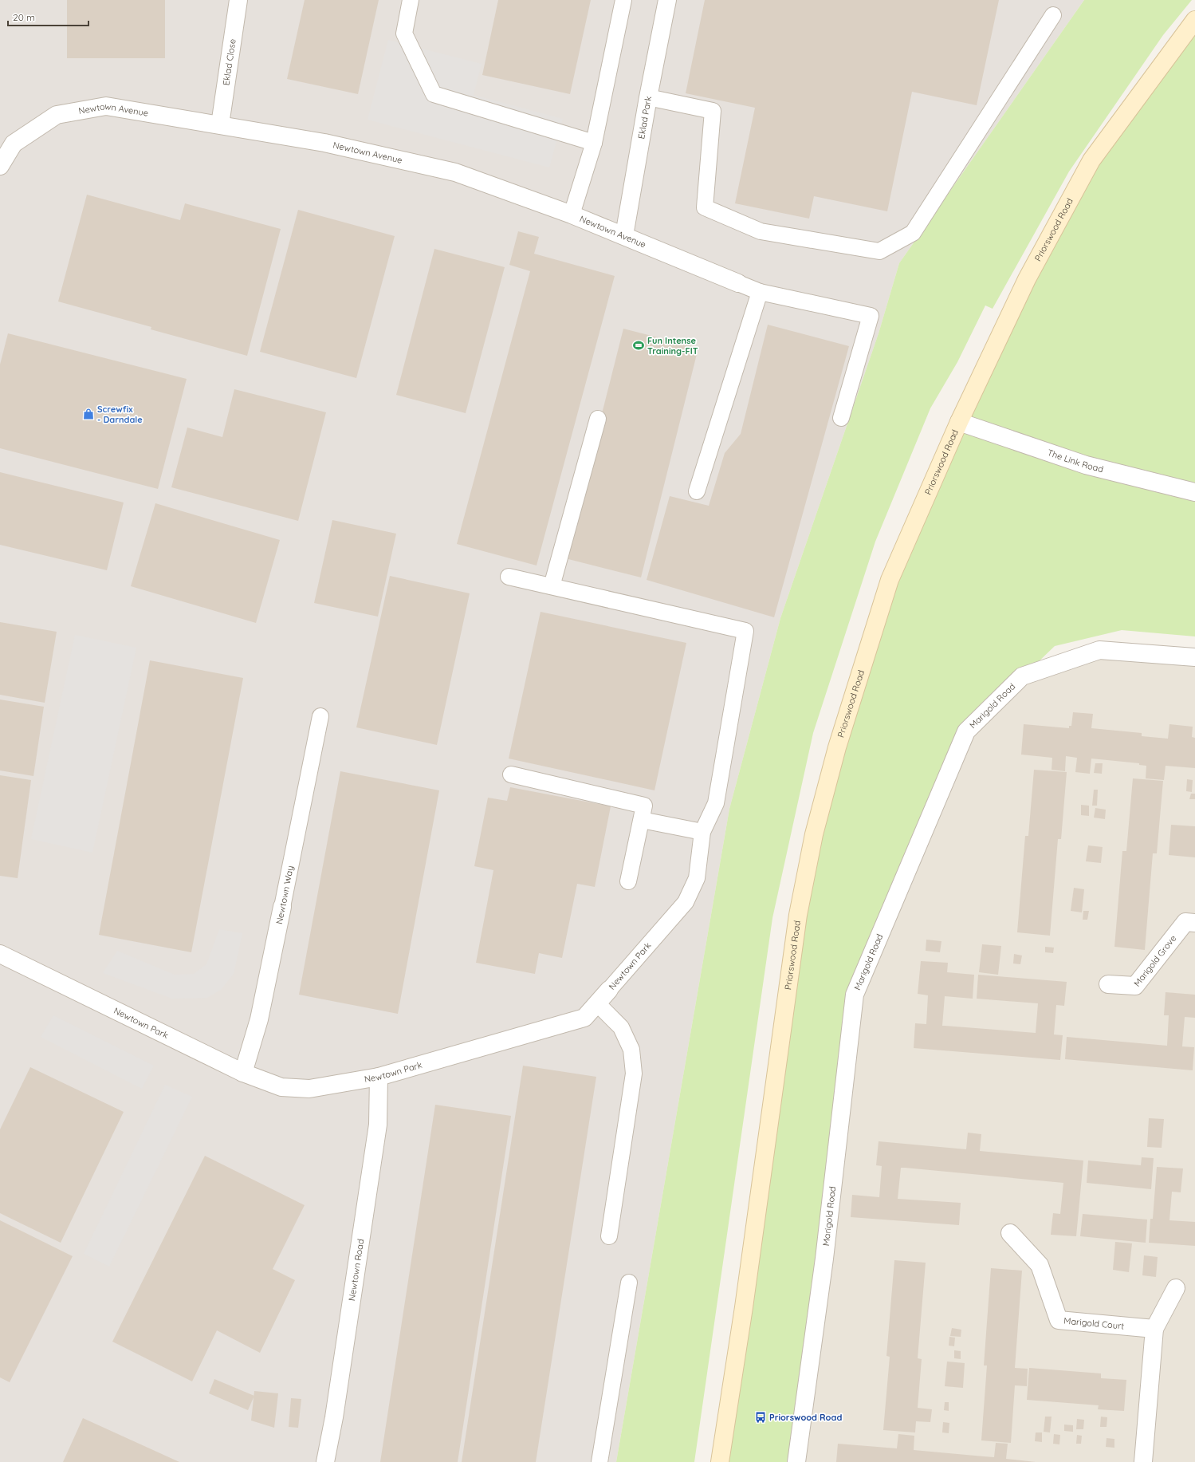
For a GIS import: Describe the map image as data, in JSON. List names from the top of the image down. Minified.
{"streets":{"street":["Eklad Close","Newtown Avenue","Eklad Park","Priorswood Road","The Link Road","Marigold Road","Newtown Way","Marigold Grove","Newtown Park","Newtown Road","Marigold Court"]},"crossings":[["Eklad Close","Newtown Avenue"],["Newtown Avenue","Eklad Park"],["Priorswood Road","The Link Road"],["Newtown Way","Newtown Park"],["Newtown Park","Newtown Road"]],"places":{"sports":["Fun Intense Training-FIT"],"shop":["Screwfix - Darndale"],"bus stop":["Priorswood Road"]},"scale_bar":"20 m"}
